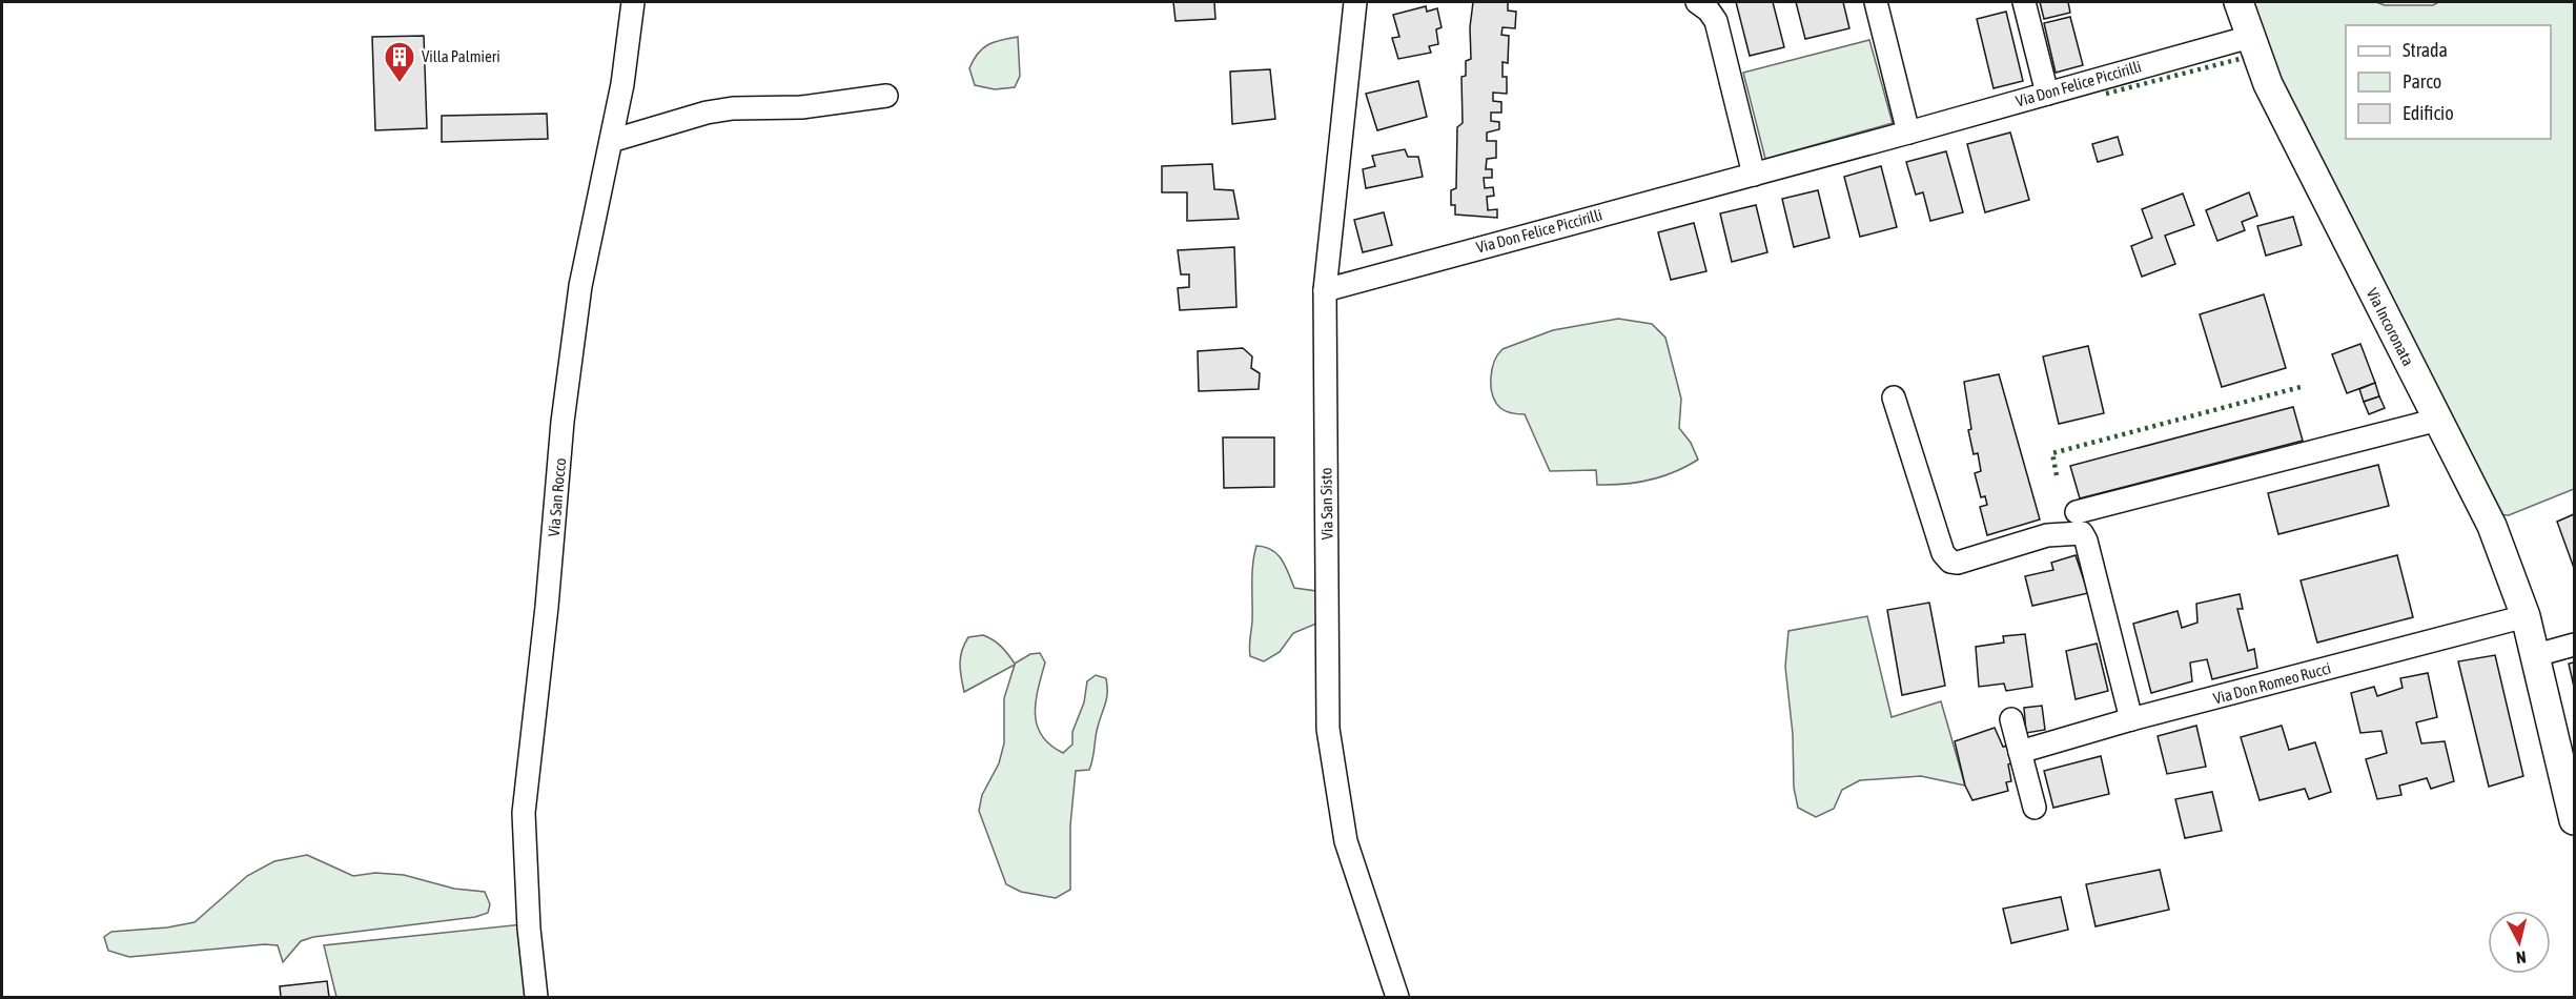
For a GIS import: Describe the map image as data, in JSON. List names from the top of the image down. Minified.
{"streets":{"main road":["Via Incoronata"],"street":["Via Don Felice Piccirilli","Via San Rocco","Via San Sisto","Via Don Romeo Rucci"]},"crossings":[["Via Don Felice Piccirilli","Via Incoronata"],["Via Don Felice Piccirilli","Via San Sisto"],["Via Incoronata","Via Don Romeo Rucci"]],"places":{"building":["Villa Palmieri"]},"legend":["Strada","Parco","Edificio"],"north":"bottom"}
